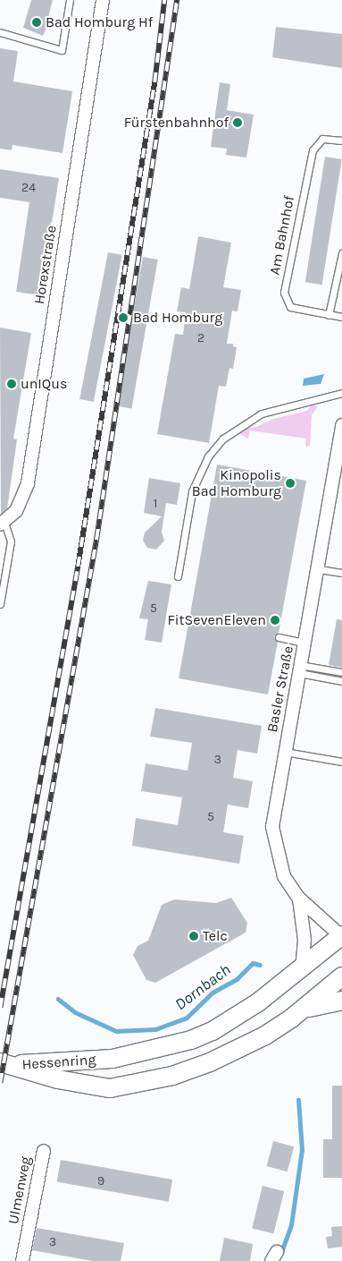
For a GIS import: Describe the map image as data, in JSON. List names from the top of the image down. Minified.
{"streets":{"street":["Horexstraße","Basler Straße","Hessenring","Ulmenweg"],"lane":["Am Bahnhof"]},"crossings":[["Basler Straße","Hessenring"]],"water":["Dornbach"],"places":["Bad Homburg Hf","Fürstenbahnhof","Bad Homburg","unIQus","Kinopolis Bad Homburg","FitSevenEleven","Telc"],"house_numbers":["24","2","1","5","3","5","9","3"]}
